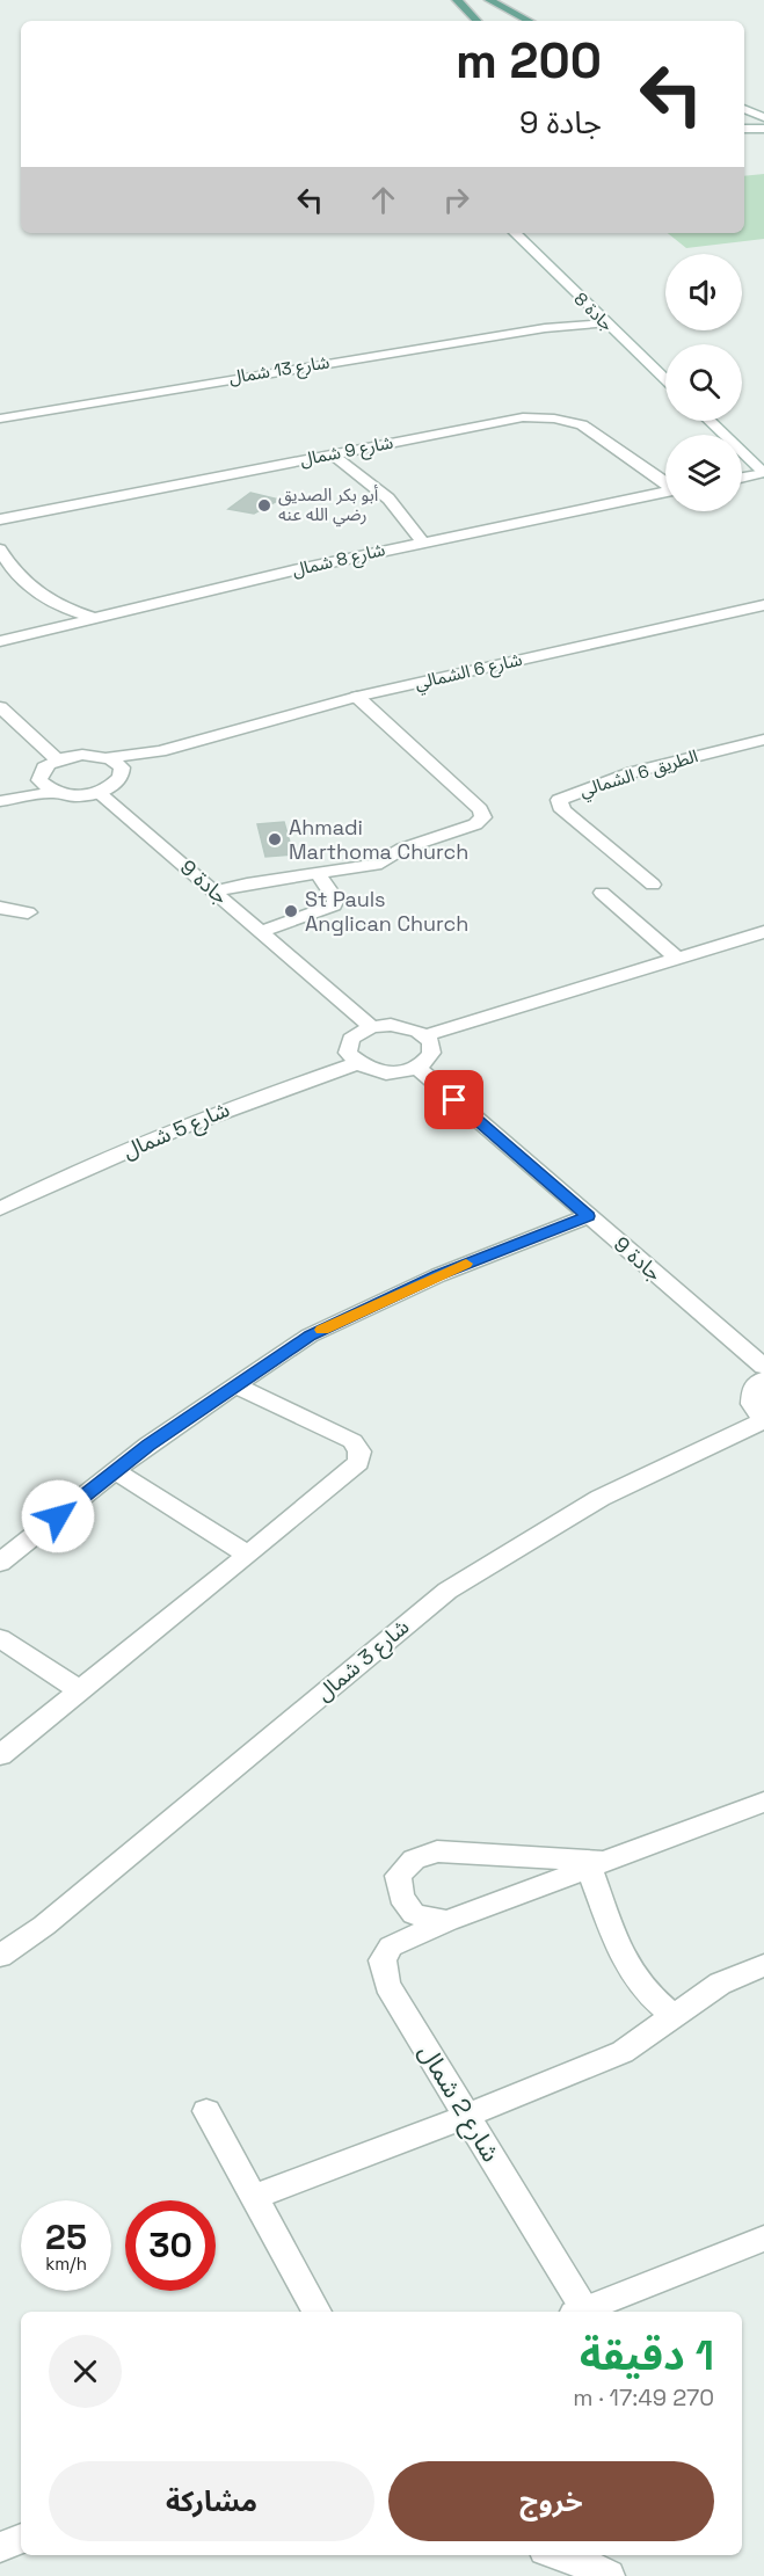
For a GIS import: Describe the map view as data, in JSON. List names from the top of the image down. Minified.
{"streets":{"street":["جادة 8","شارع 13 شمال","شارع 9 شمال","شارع 8 شمال","شارع 6 الشمالي","الطريق 6 الشمالي","جادة 9","شارع 5 شمال","شارع 3 شمال","شارع 2 شمال"]},"crossings":[["جادة 8","شارع 13 شمال"],["شارع 6 الشمالي","جادة 9"]],"places":["أبو بكر الصديق رضي الله عنه","Ahmadi Marthoma Church","St Pauls Anglican Church"],"page":{"turn":["200 m","جادة 9"],"speed":"25 km/h","limit":"30","heading":["1 دقيقة","270 m · 17:49"],"buttons":["خروج","مشاركة"]}}
